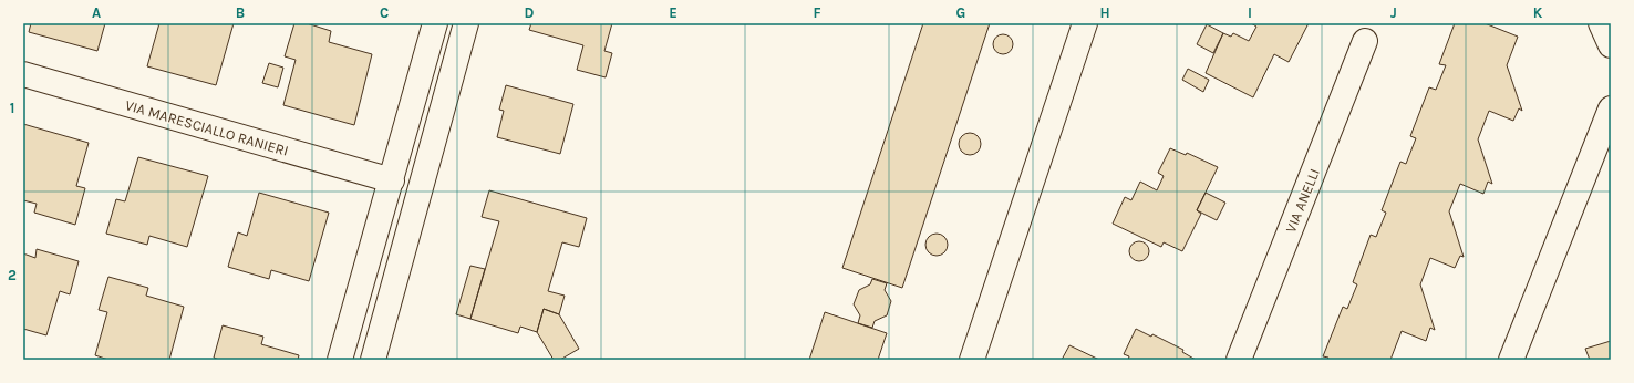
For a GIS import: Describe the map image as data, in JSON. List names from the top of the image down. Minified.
{"streets":{"street":["VIA MARESCIALLO RANIERI","VIA ANELLI"]},"grid":{"columns":["A","B","C","D","E","F","G","H","I","J","K"],"rows":["1","2"]}}
